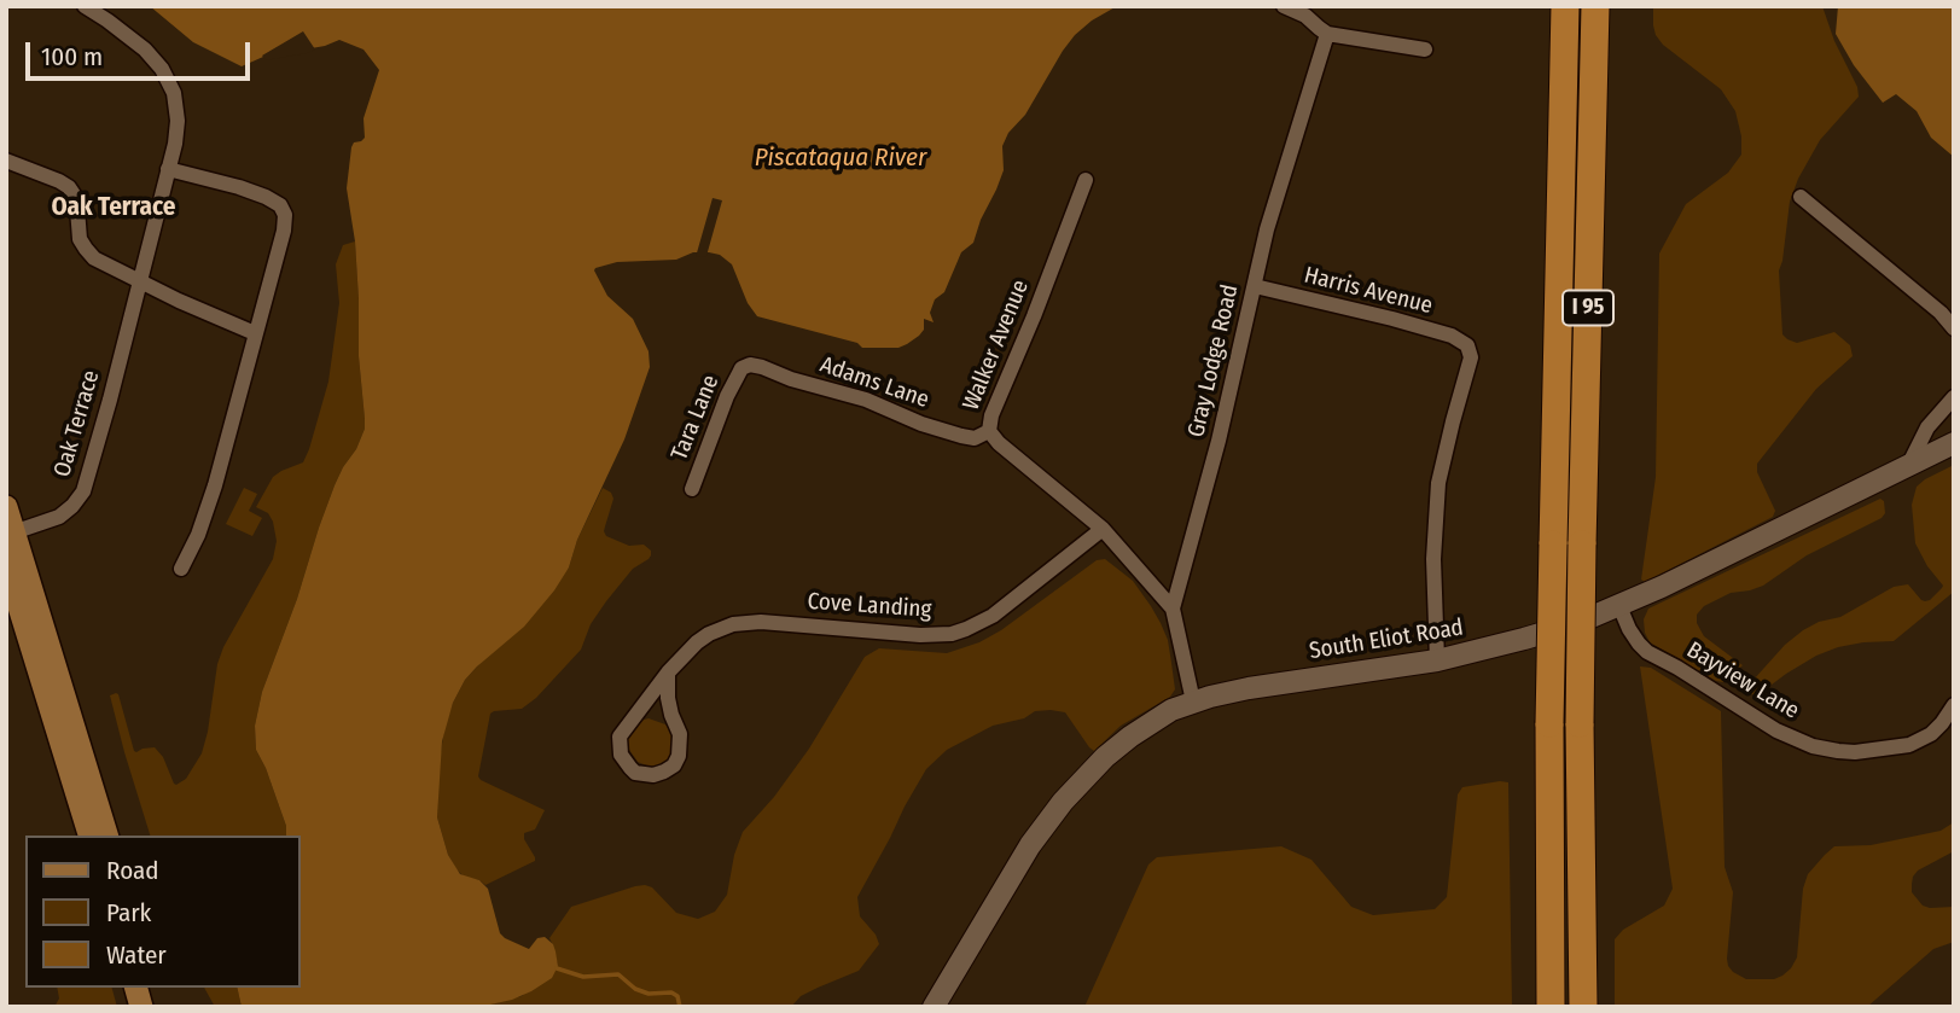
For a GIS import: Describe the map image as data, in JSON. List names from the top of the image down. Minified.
{"streets":{"highway":["I 95"],"main road":["South Eliot Road"],"street":["Harris Avenue","Walker Avenue","Gray Lodge Road","Adams Lane","Tara Lane","Oak Terrace","Cove Landing","Bayview Lane"]},"crossings":[["Harris Avenue","Gray Lodge Road"],["Harris Avenue","South Eliot Road"],["Walker Avenue","Gray Lodge Road"],["Walker Avenue","Adams Lane"],["Walker Avenue","Cove Landing"],["Gray Lodge Road","South Eliot Road"],["Adams Lane","Tara Lane"],["South Eliot Road","Bayview Lane"]],"districts":["Oak Terrace"],"water":["Piscataqua River"],"legend":["Road","Park","Water"],"scale_bar":"100 m"}
